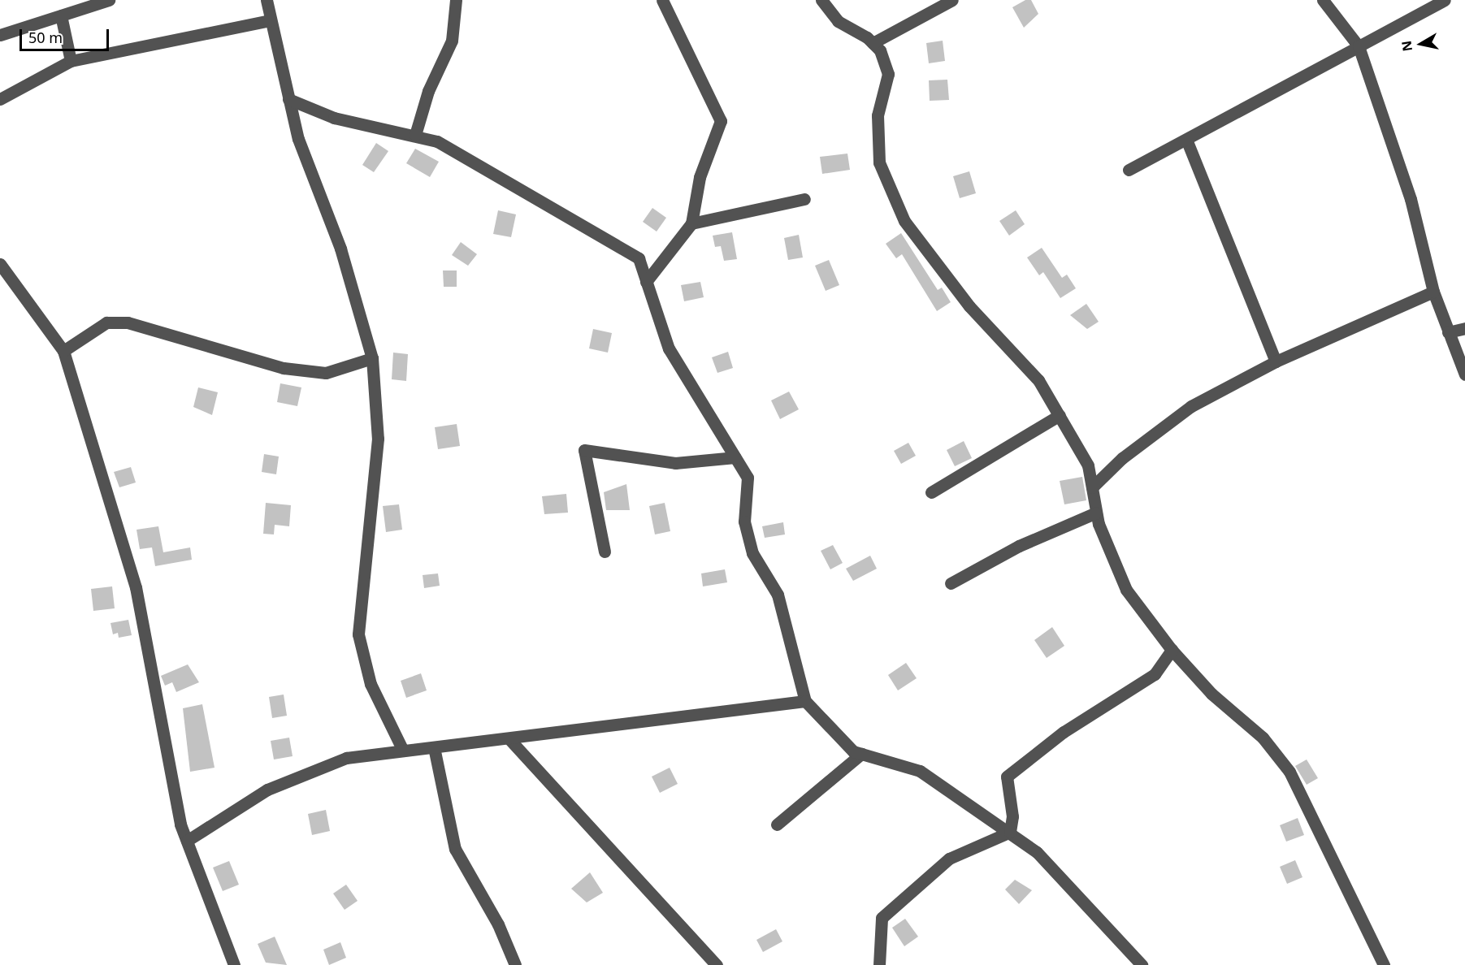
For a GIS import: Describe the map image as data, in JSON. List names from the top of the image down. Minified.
{"scale_bar":"50 m","north":"left"}
